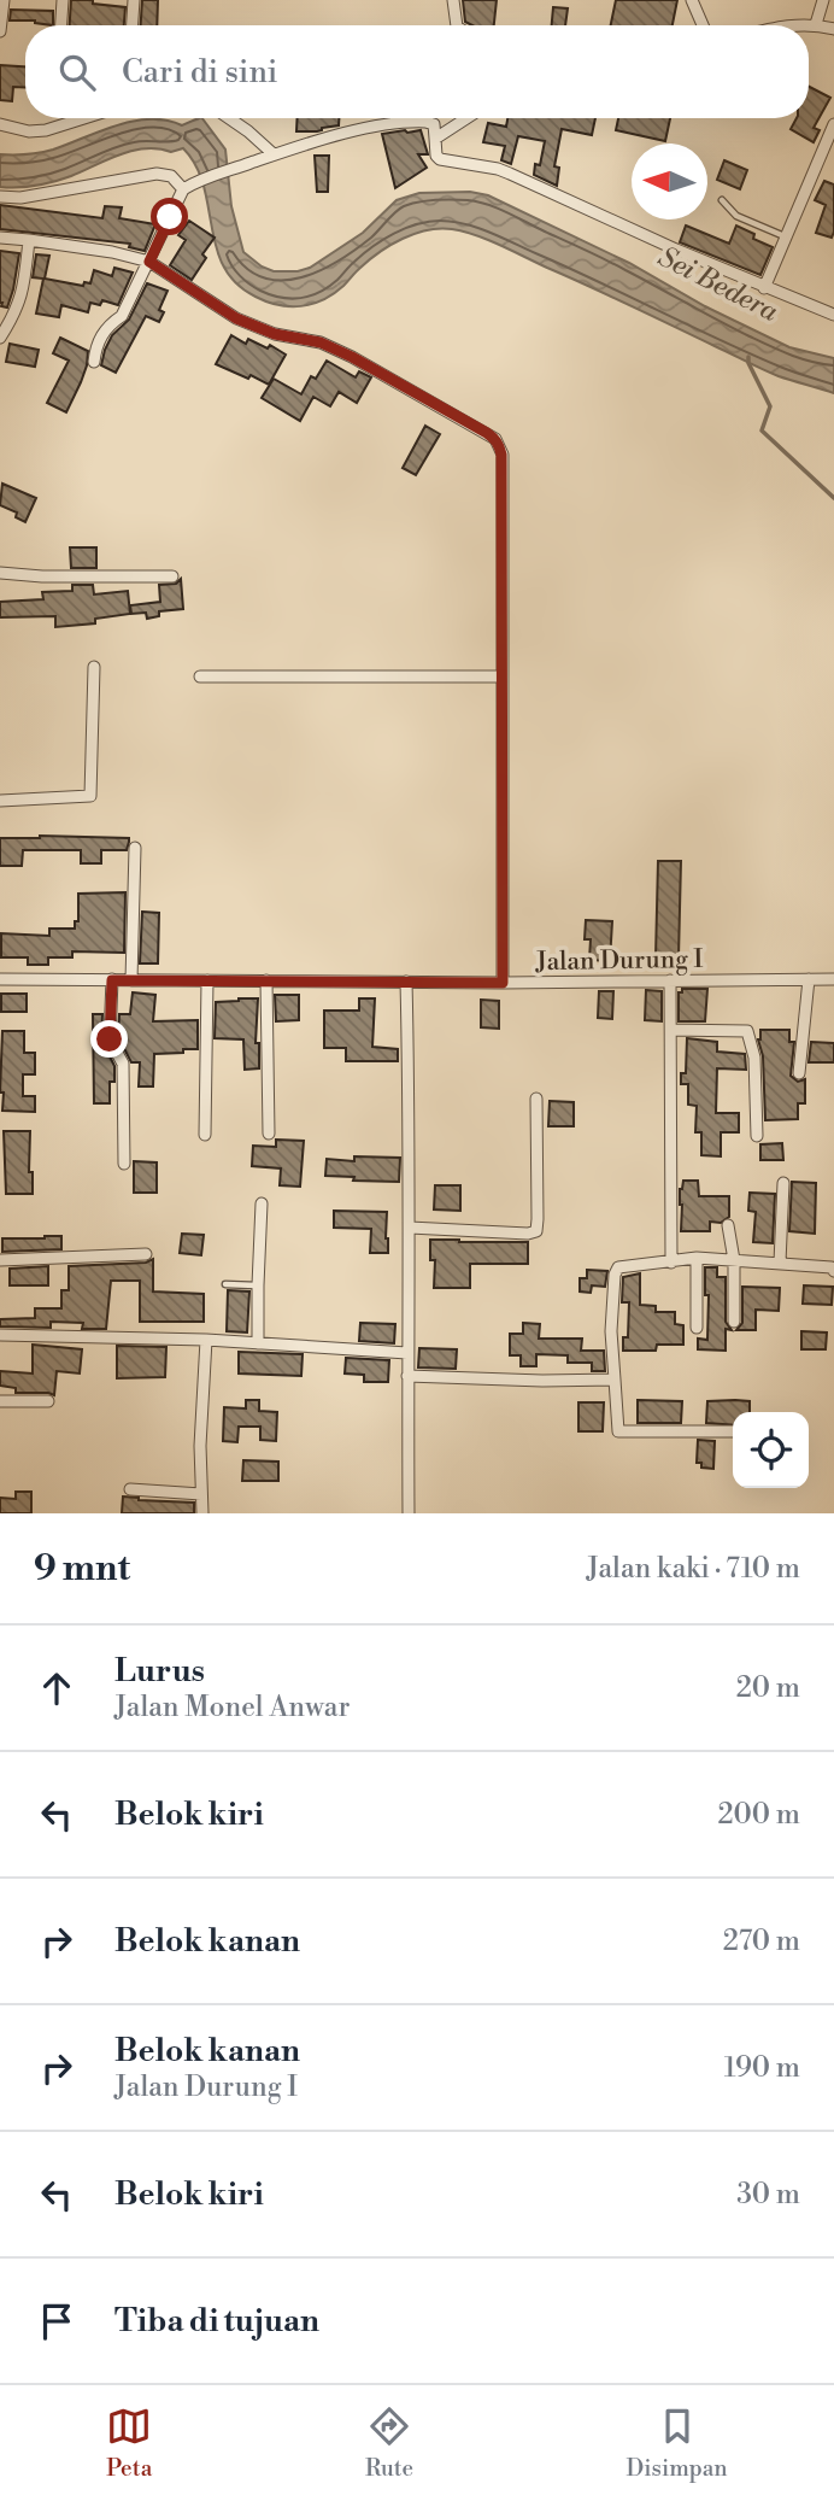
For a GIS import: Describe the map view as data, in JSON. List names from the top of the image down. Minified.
{"streets":{"street":["Jalan Durung I"]},"water":["Sei Bedera"],"north":"left","page":{"search":"Cari di sini","heading":["9 mnt","Jalan kaki · 710 m"],"list":[["Lurus","Jalan Monel Anwar","20 m"],["Belok kiri","200 m"],["Belok kanan","270 m"],["Belok kanan","Jalan Durung I","190 m"],["Belok kiri","30 m"],"Tiba di tujuan"],"nav":["Peta","Rute","Disimpan"]}}
